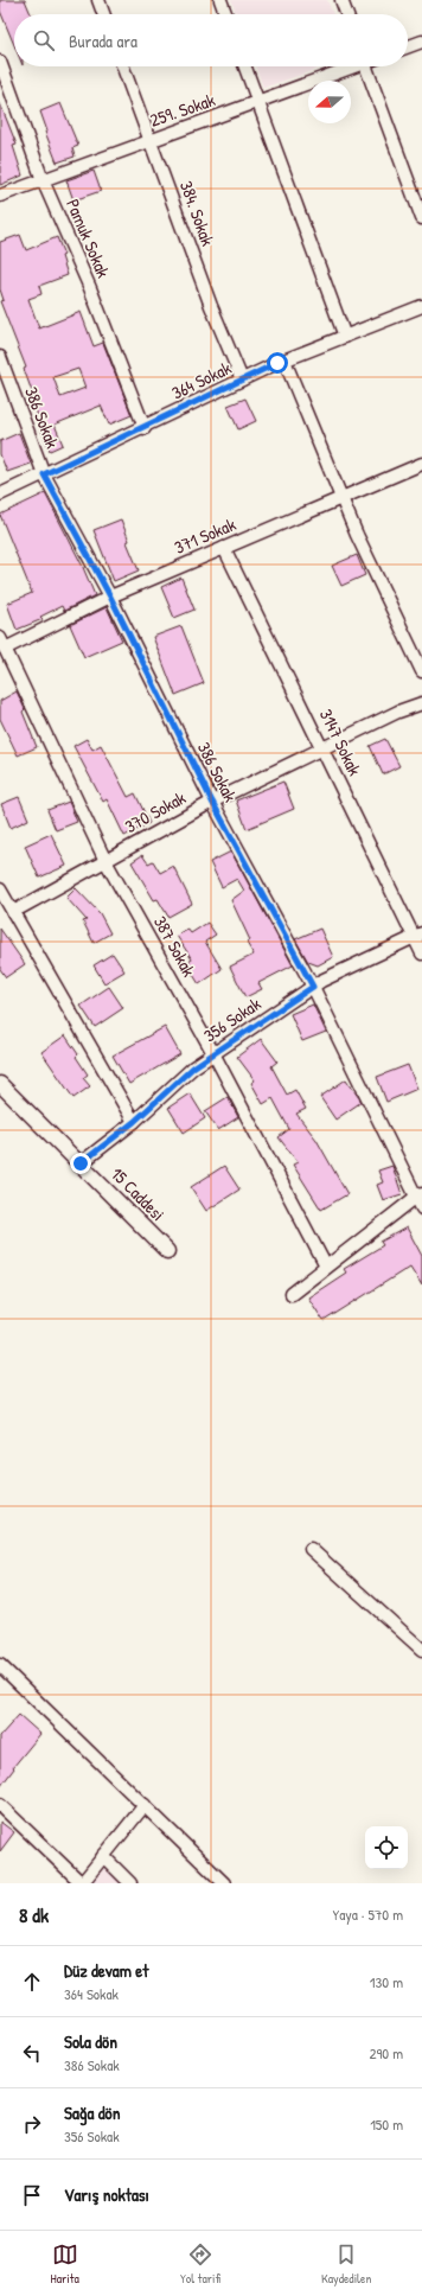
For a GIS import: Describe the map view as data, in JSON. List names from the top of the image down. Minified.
{"streets":{"street":["259. Sokak","384. Sokak","Pamuk Sokak","364 Sokak","386 Sokak","371 Sokak","3147 Sokak","370 Sokak","387 Sokak","356 Sokak","15 Caddesi"]},"crossings":[["259. Sokak","384. Sokak"],["259. Sokak","Pamuk Sokak"],["384. Sokak","364 Sokak"],["Pamuk Sokak","364 Sokak"],["364 Sokak","386 Sokak"],["386 Sokak","371 Sokak"],["386 Sokak","370 Sokak"],["386 Sokak","356 Sokak"],["371 Sokak","3147 Sokak"],["371 Sokak","387 Sokak"],["3147 Sokak","370 Sokak"],["3147 Sokak","356 Sokak"],["370 Sokak","387 Sokak"],["387 Sokak","356 Sokak"],["356 Sokak","15 Caddesi"]],"north":"left","page":{"search":"Burada ara","heading":["8 dk","Yaya · 570 m"],"list":[["Düz devam et","364 Sokak","130 m"],["Sola dön","386 Sokak","290 m"],["Sağa dön","356 Sokak","150 m"],"Varış noktası"],"nav":["Harita","Yol tarifi","Kaydedilen"]}}
